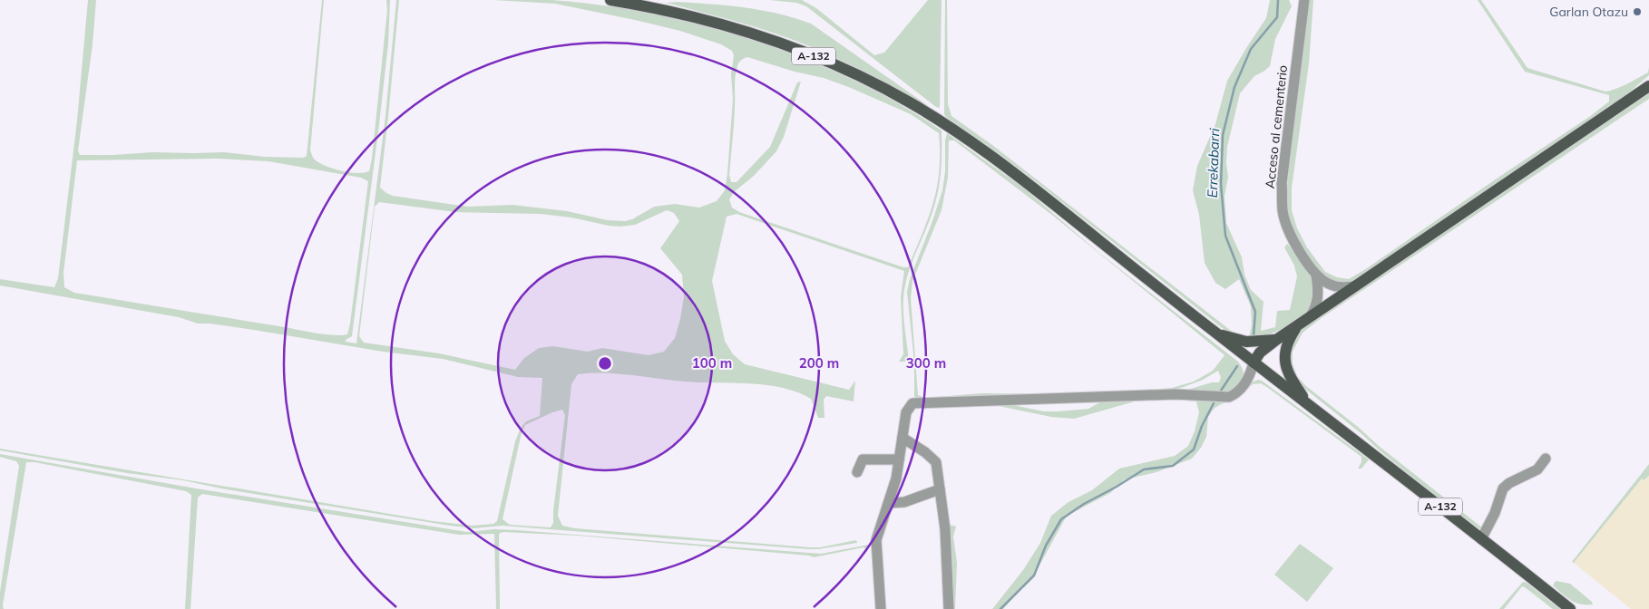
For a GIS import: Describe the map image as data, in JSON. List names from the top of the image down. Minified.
{"streets":{"main road":["A-132"],"street":["Acceso al cementerio"]},"water":["Errekabarri"],"places":["Garlan Otazu"],"rings":["100 m","200 m","300 m"]}
